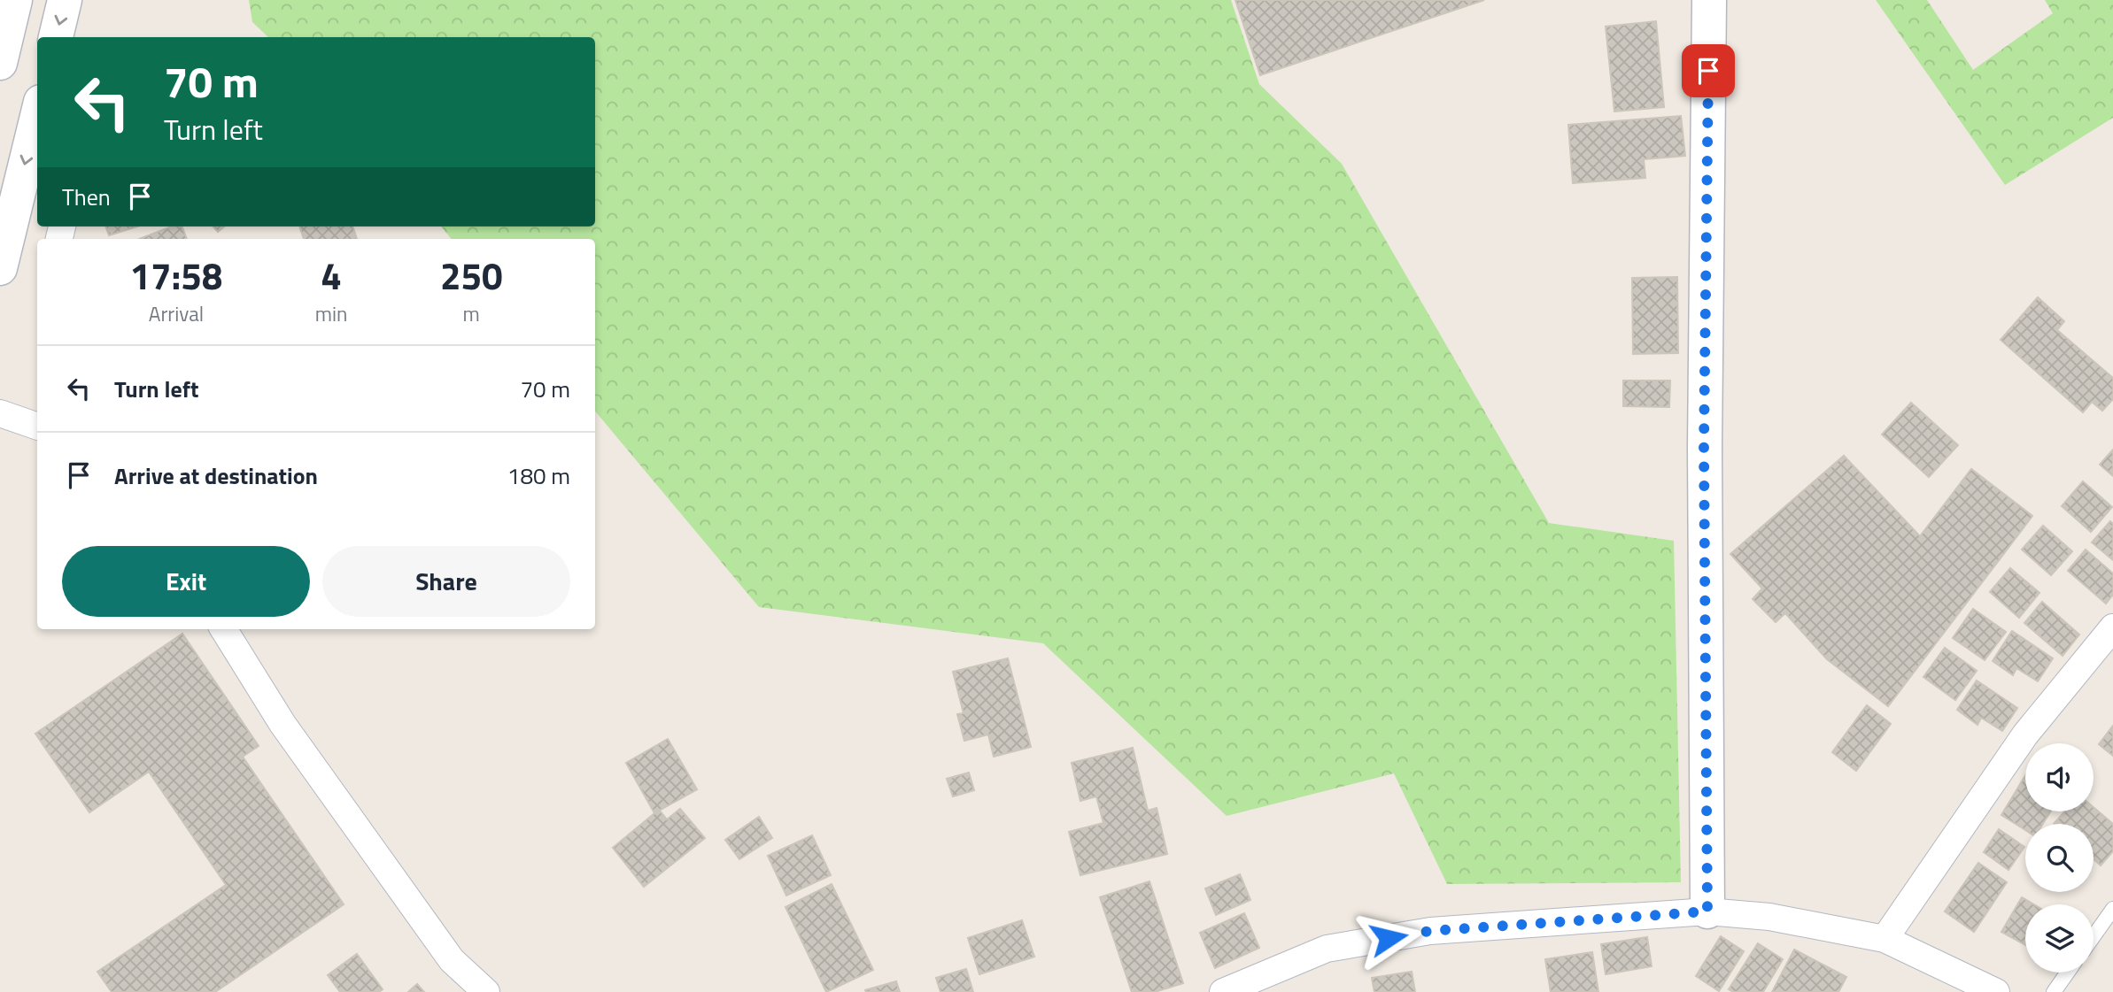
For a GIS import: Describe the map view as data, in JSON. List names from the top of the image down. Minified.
{"page":{"turn":["70 m","Turn left"],"then":"Then","eta":["17:58","Arrival","4","min","250","m"],"list":[{"name":"Turn left","value":"70 m"},{"name":"Arrive at destination","value":"180 m"}],"buttons":["Exit","Share"]}}
